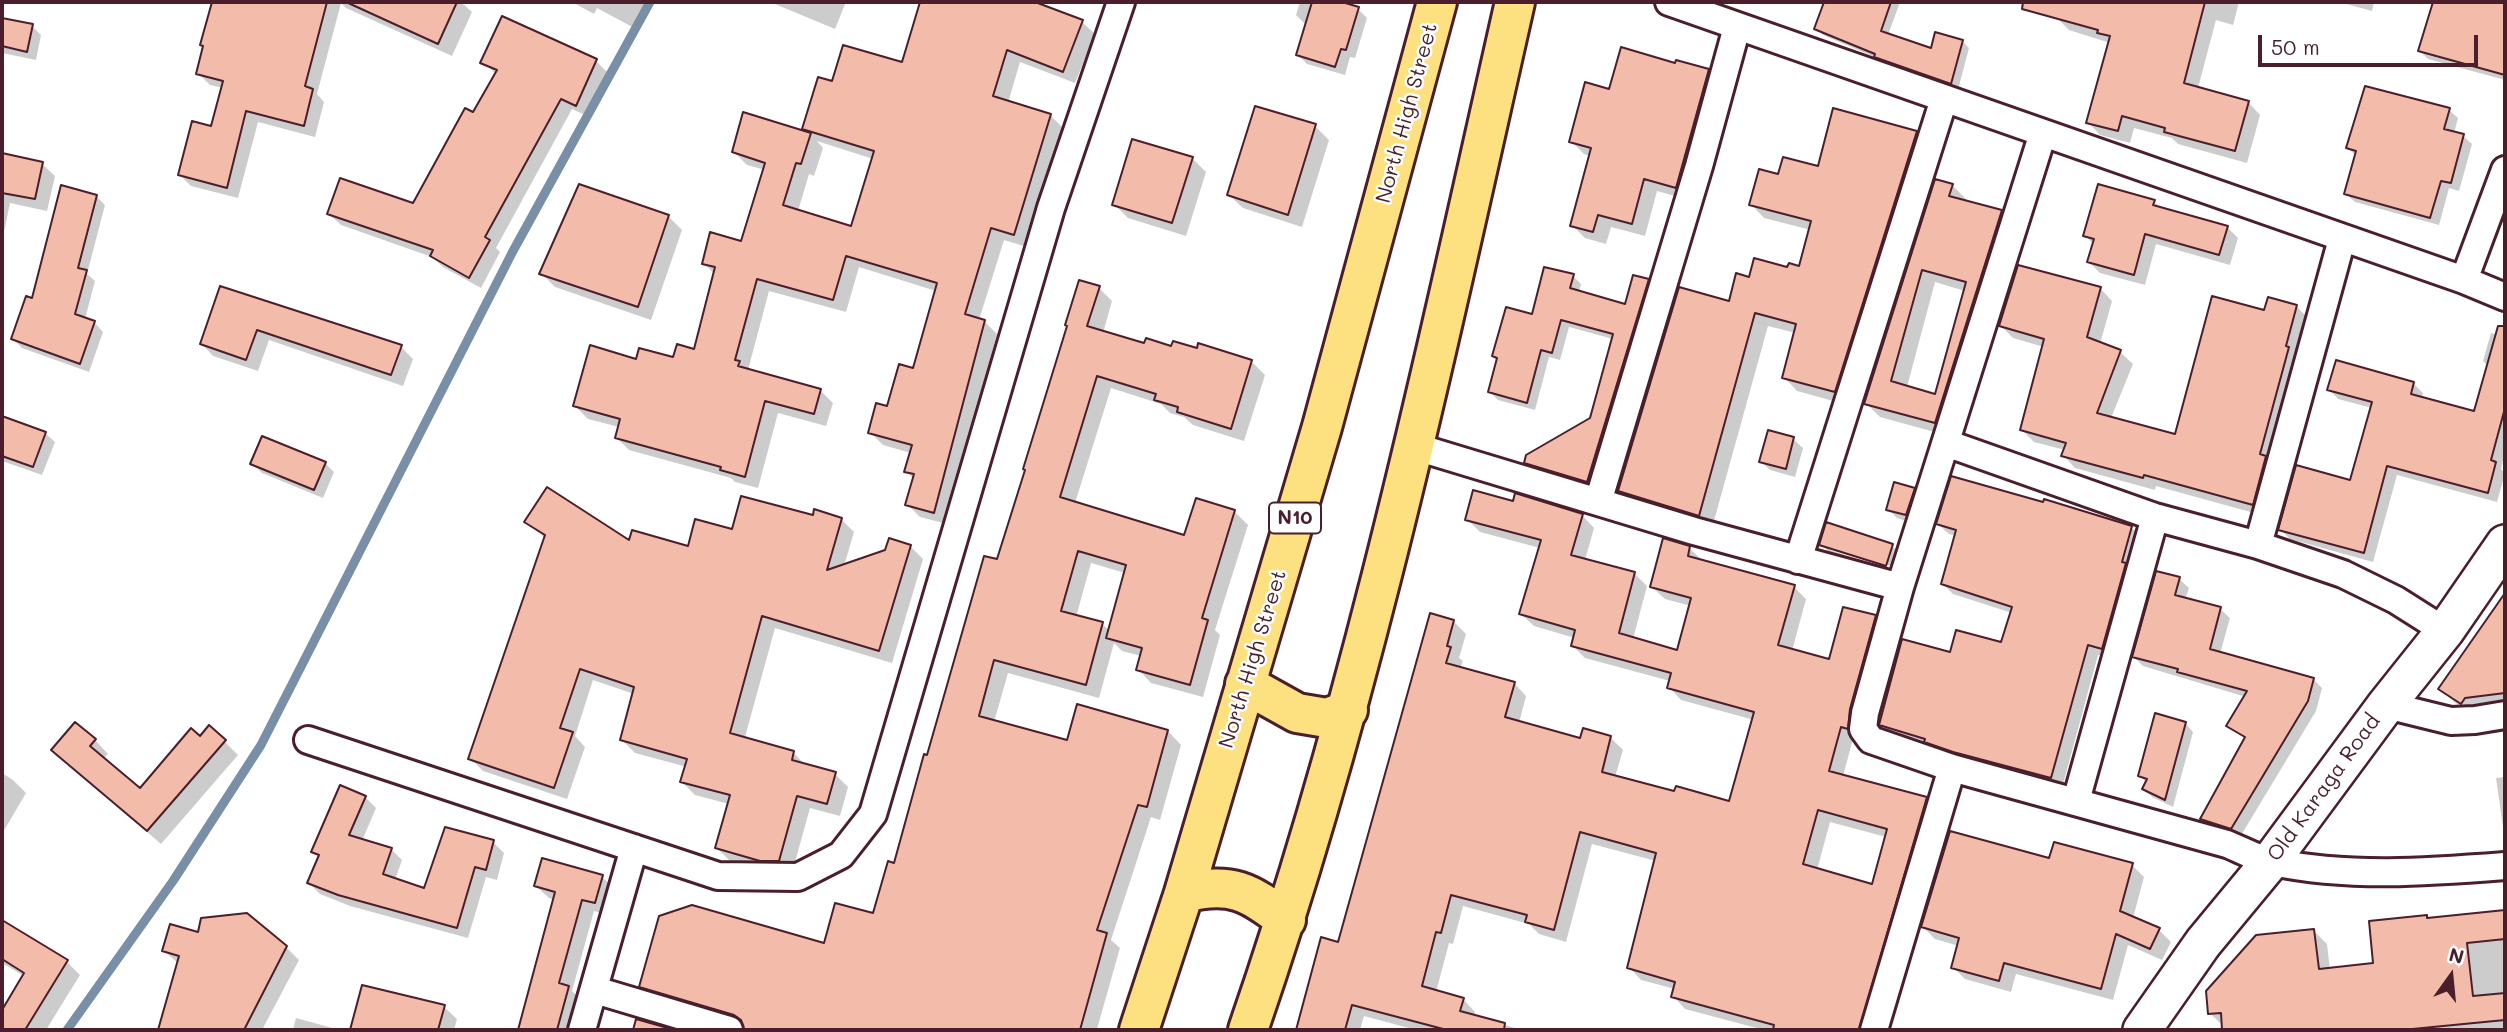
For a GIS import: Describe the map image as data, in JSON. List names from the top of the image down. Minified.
{"streets":{"highway":["North High Street","N10"],"street":["Old Karaga Road"]},"scale_bar":"50 m","north":"top"}
